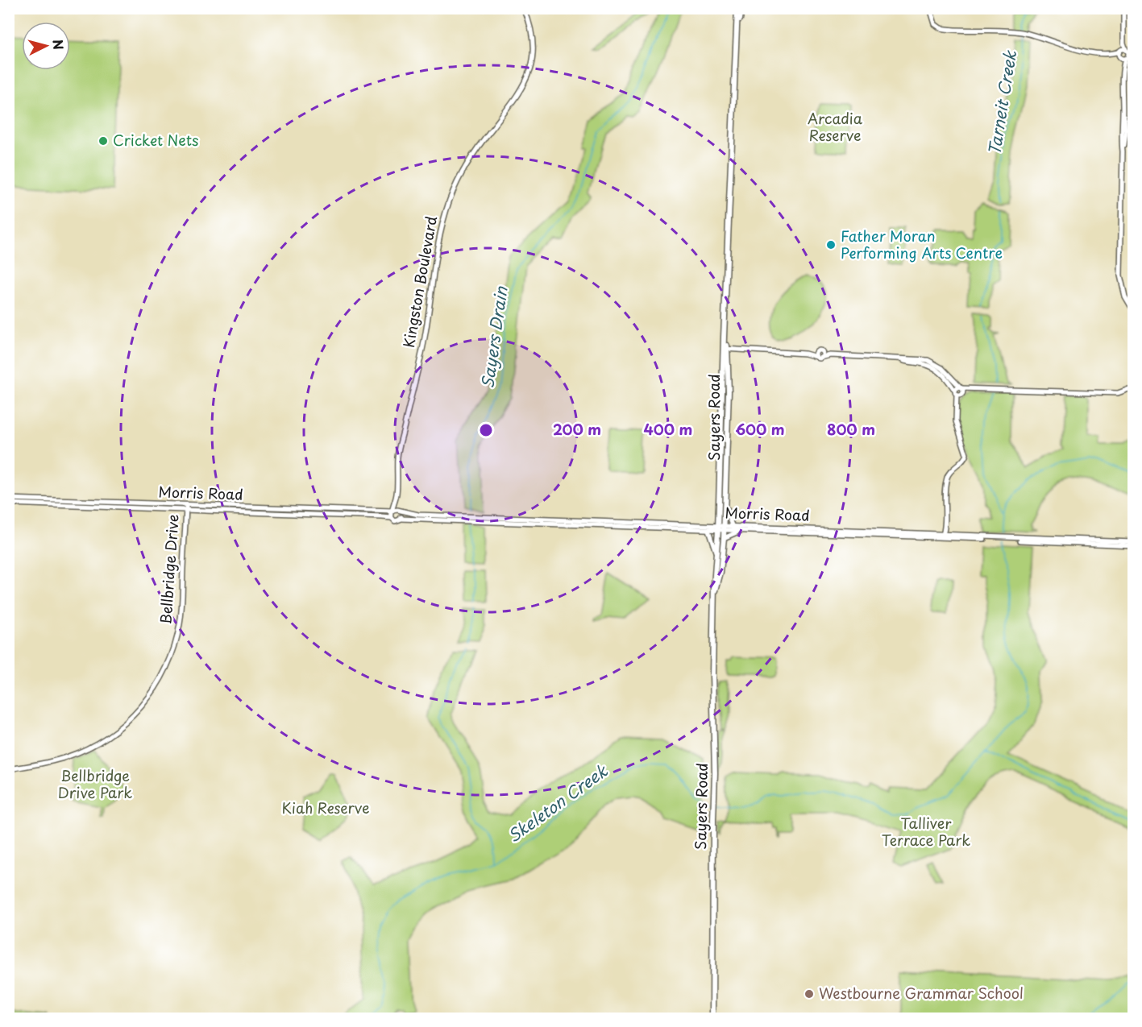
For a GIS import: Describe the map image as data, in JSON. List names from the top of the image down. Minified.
{"streets":{"main road":["Sayers Road"],"street":["Kingston Boulevard","Morris Road","Bellbridge Drive"]},"crossings":[["Kingston Boulevard","Morris Road"],["Sayers Road","Morris Road"],["Morris Road","Bellbridge Drive"]],"water":["Tarneit Creek","Sayers Drain","Skeleton Creek"],"parks":["Arcadia Reserve","Bellbridge Drive Park","Kiah Reserve","Talliver Terrace Park"],"places":["Cricket Nets","Father Moran Performing Arts Centre","Westbourne Grammar School"],"north":"right","rings":["200 m","400 m","600 m","800 m"]}
